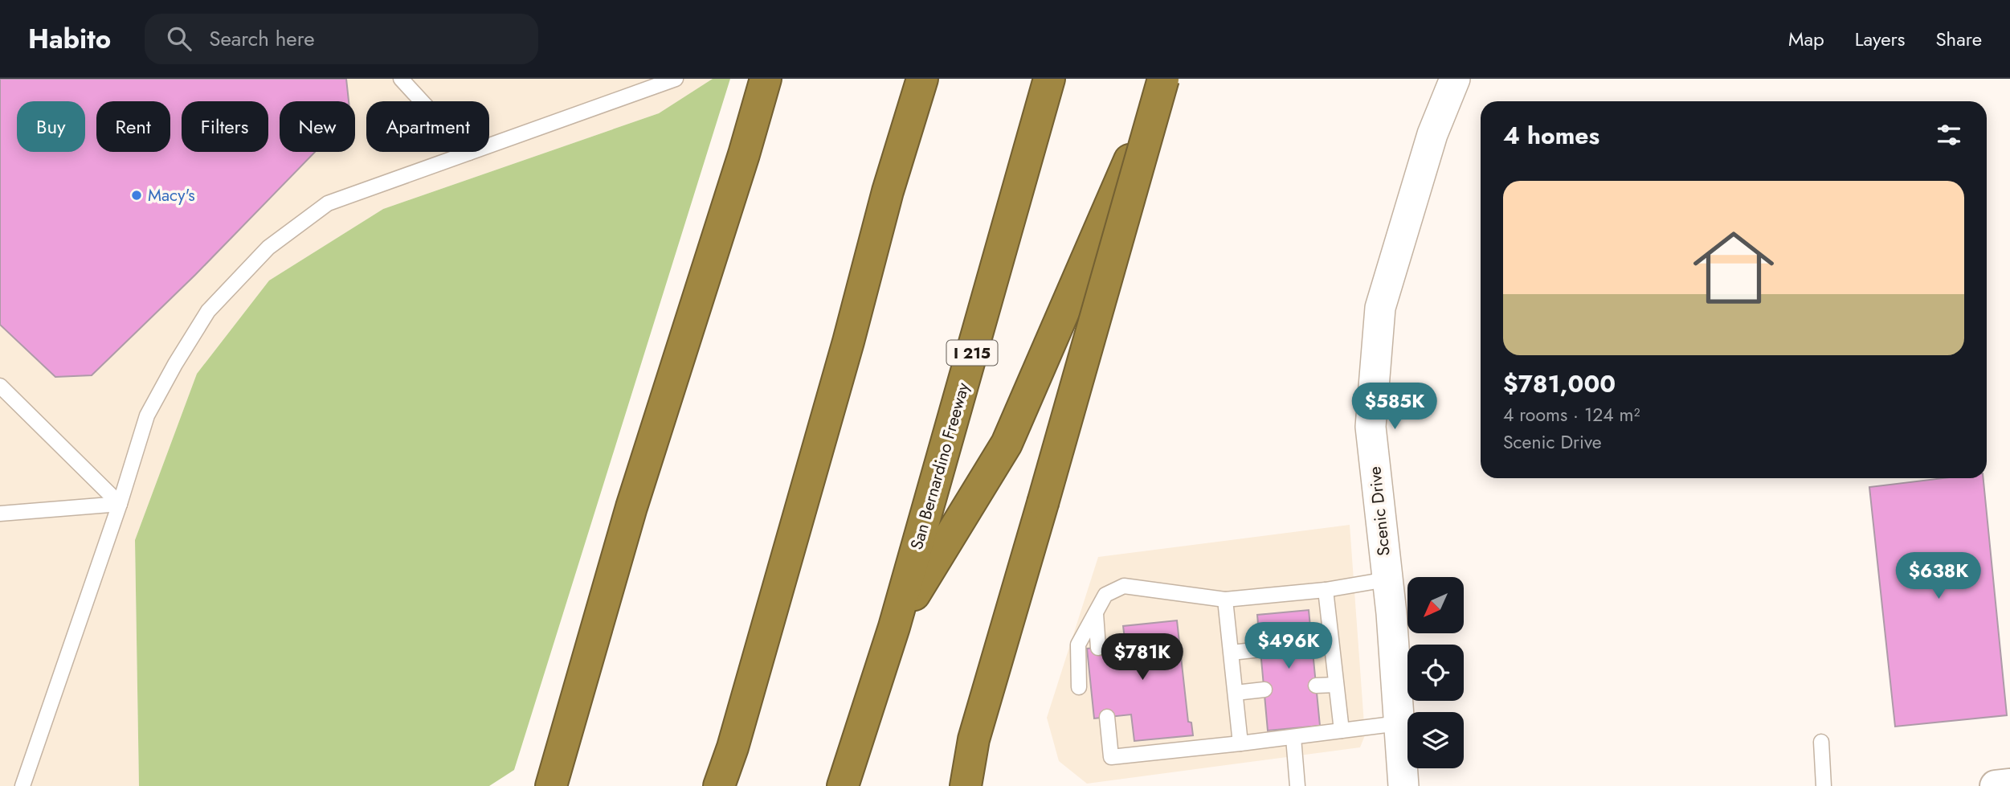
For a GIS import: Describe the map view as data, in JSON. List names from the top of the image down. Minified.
{"streets":{"highway":["I 215","San Bernardino Freeway"],"street":["Scenic Drive"]},"places":["Macy's"],"north":"bottom left","page":{"header":"Habito","search":"Search here","nav":["Map","Layers","Share"],"chip":["Buy","Rent","Filters","New","Apartment"],"heading":"4 homes","list":[{"name":"$781,000","note":"4 rooms · 124 m² · Scenic Drive"}],"price":["$585K","$638K","$496K","$781K"]}}
